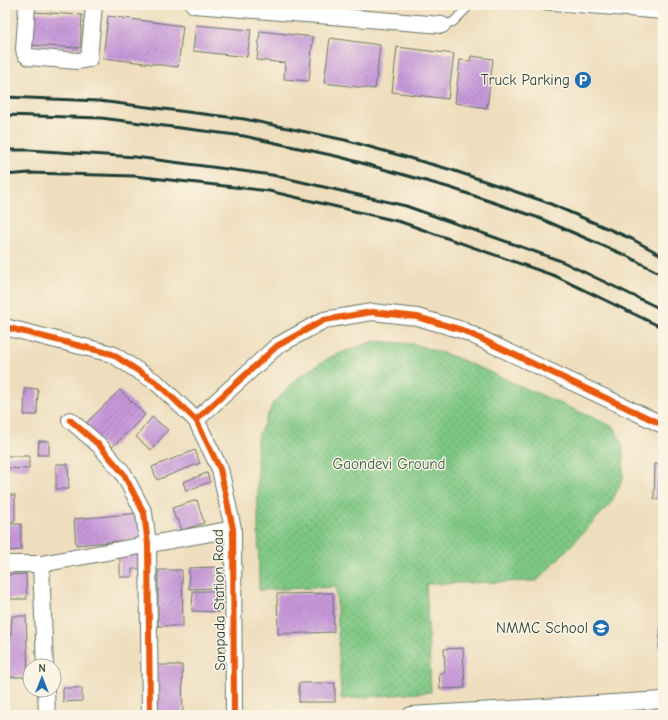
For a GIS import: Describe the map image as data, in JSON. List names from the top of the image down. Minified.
{"streets":{"street":["Sanpada Station Road"]},"parks":["Gaondevi Ground"],"places":{"parking":["Truck Parking"],"school or university":["NMMC School"]},"north":"top"}
